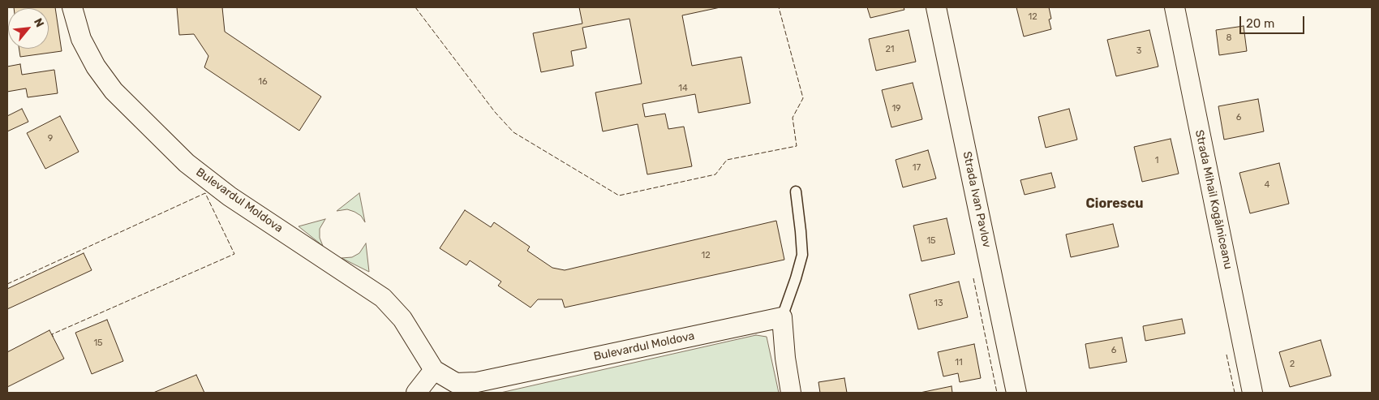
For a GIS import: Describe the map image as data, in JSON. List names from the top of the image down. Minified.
{"streets":{"street":["Strada Ivan Pavlov","Strada Mihail Kogălniceanu","Bulevardul Moldova"]},"districts":["Ciorescu"],"house_numbers":["12","8","21","3","16","14","19","6","9","1","17","4","15","12","13","15","6","11","2"],"scale_bar":"20 m","north":"top right"}
